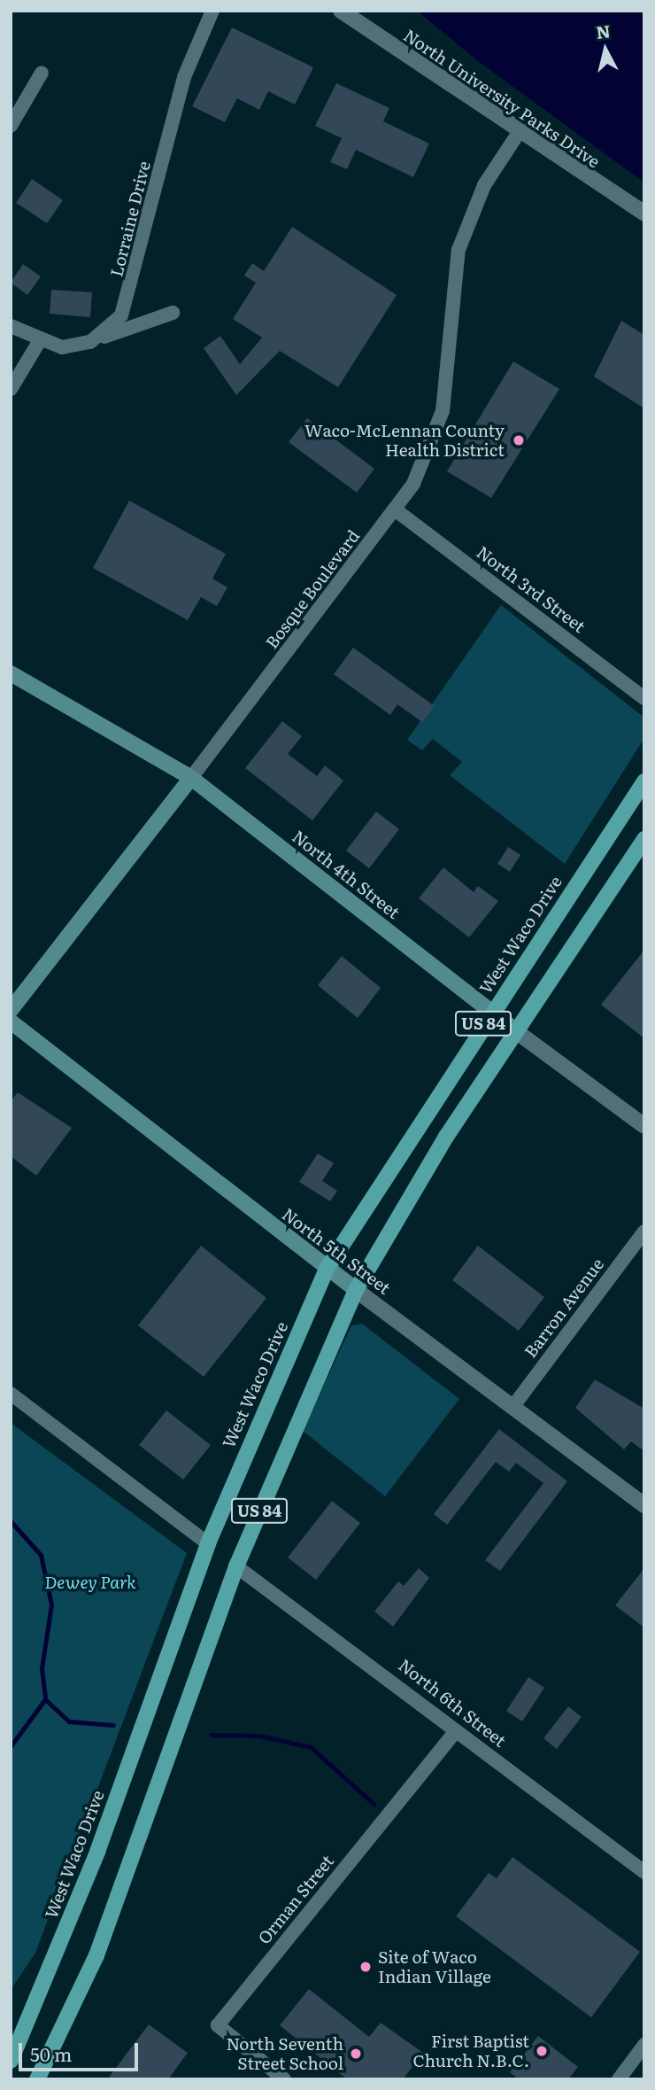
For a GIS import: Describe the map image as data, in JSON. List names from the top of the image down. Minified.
{"streets":{"main road":["Bosque Boulevard","North 4th Street","West Waco Drive","US 84","North 5th Street"],"street":["North University Parks Drive","Lorraine Drive","North 3rd Street","Barron Avenue","North 6th Street","Orman Street"]},"crossings":[["North University Parks Drive","Bosque Boulevard"],["Bosque Boulevard","North 3rd Street"],["Bosque Boulevard","North 4th Street"],["North 4th Street","West Waco Drive"],["North 4th Street","US 84"],["West Waco Drive","North 5th Street"],["US 84","North 5th Street"],["US 84","North 6th Street"],["North 5th Street","Barron Avenue"],["North 6th Street","Orman Street"]],"parks":["Dewey Park"],"places":["Waco-McLennan County Health District","Site of Waco Indian Village","First Baptist Church N.B.C.","North Seventh Street School"],"scale_bar":"50 m","north":"top"}
